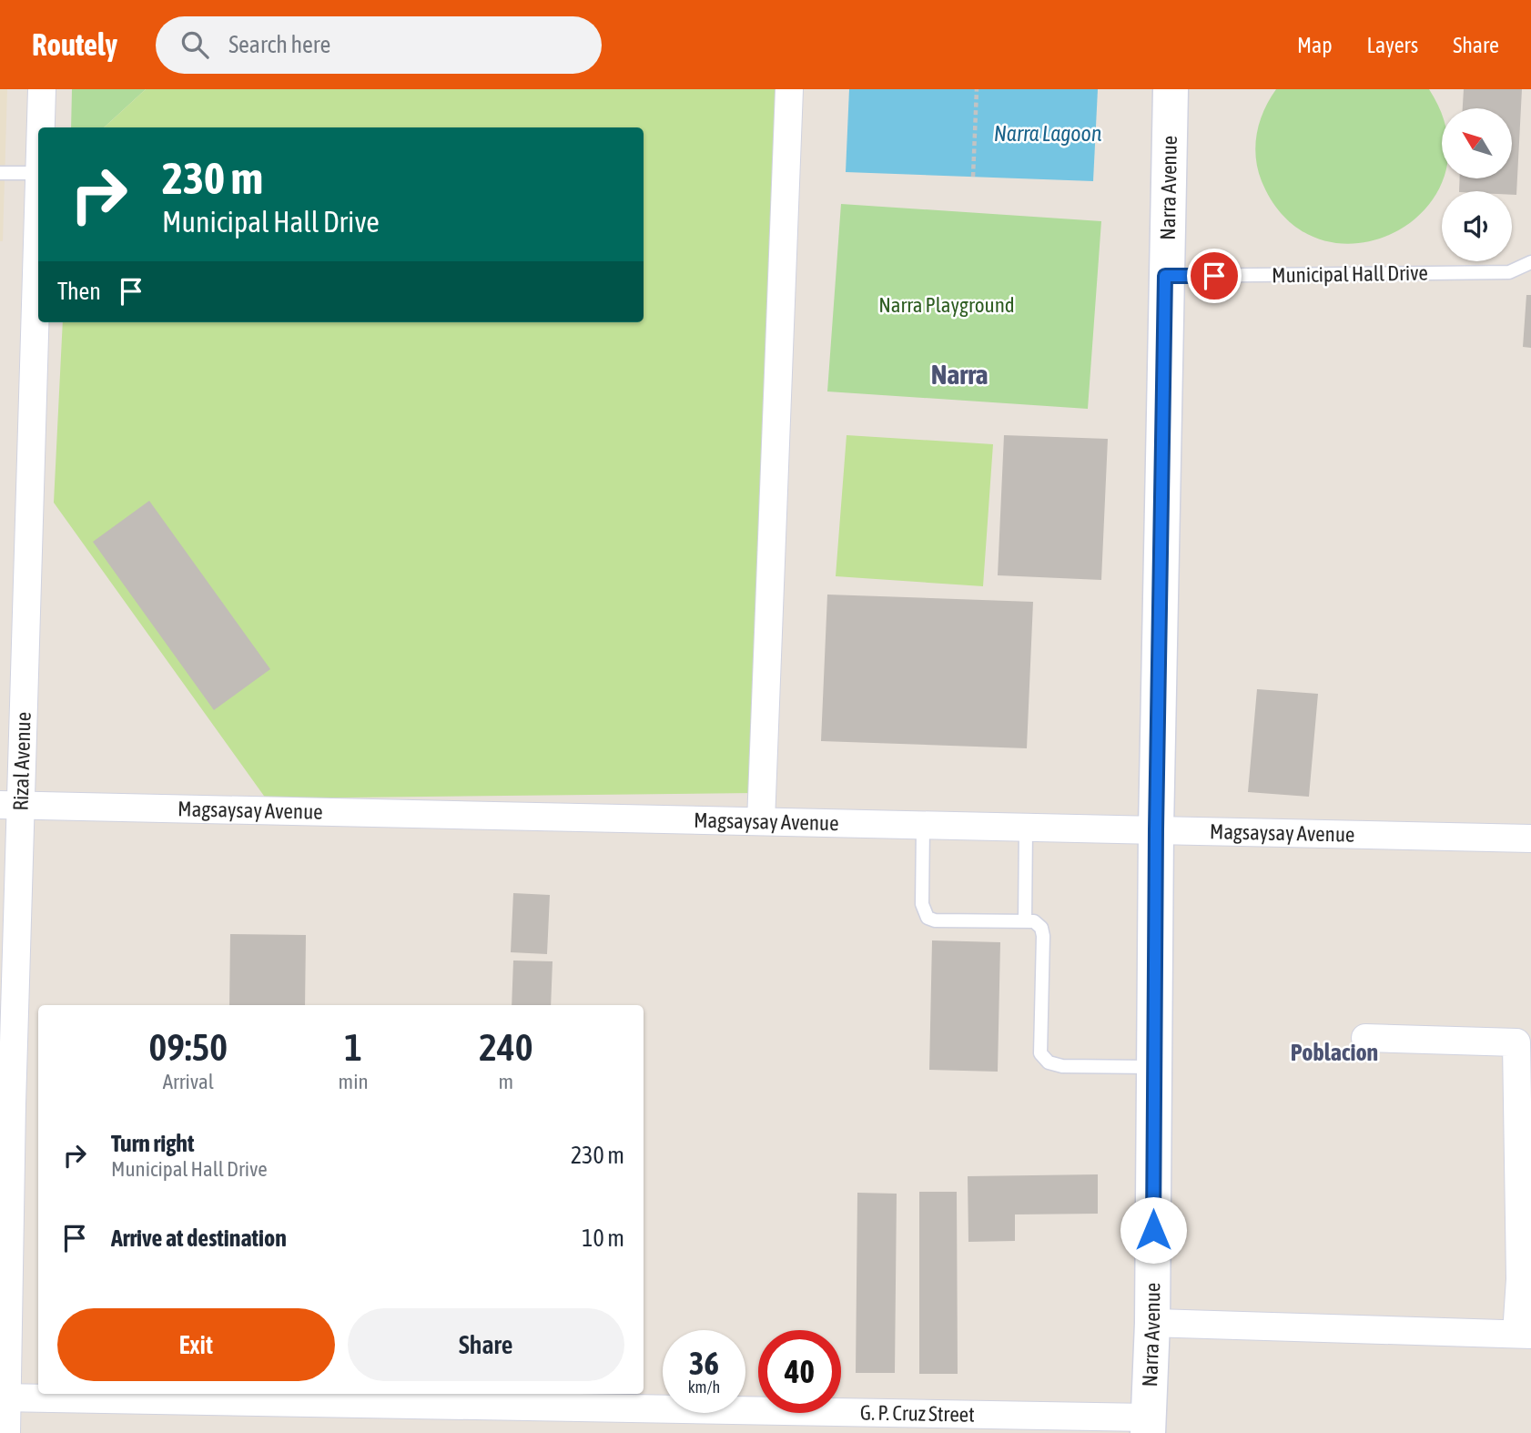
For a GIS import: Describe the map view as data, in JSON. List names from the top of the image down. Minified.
{"streets":{"street":["Narra Avenue","Rizal Avenue","Magsaysay Avenue","G. P. Cruz Street"],"lane":["Municipal Hall Drive"]},"crossings":[["Narra Avenue","Municipal Hall Drive"],["Narra Avenue","Magsaysay Avenue"],["Narra Avenue","G. P. Cruz Street"],["Rizal Avenue","Magsaysay Avenue"],["Rizal Avenue","G. P. Cruz Street"]],"districts":["Narra","Poblacion"],"water":["Narra Lagoon"],"parks":["Narra Playground"],"north":"top left","page":{"header":"Routely","search":"Search here","nav":["Map","Layers","Share"],"turn":["230 m","Municipal Hall Drive"],"then":"Then","eta":["09:50","Arrival","1","min","240","m"],"list":[{"name":"Turn right","note":"Municipal Hall Drive","value":"230 m"},{"name":"Arrive at destination","value":"10 m"}],"buttons":["Exit","Share"],"speed":"36 km/h","limit":"40"}}
